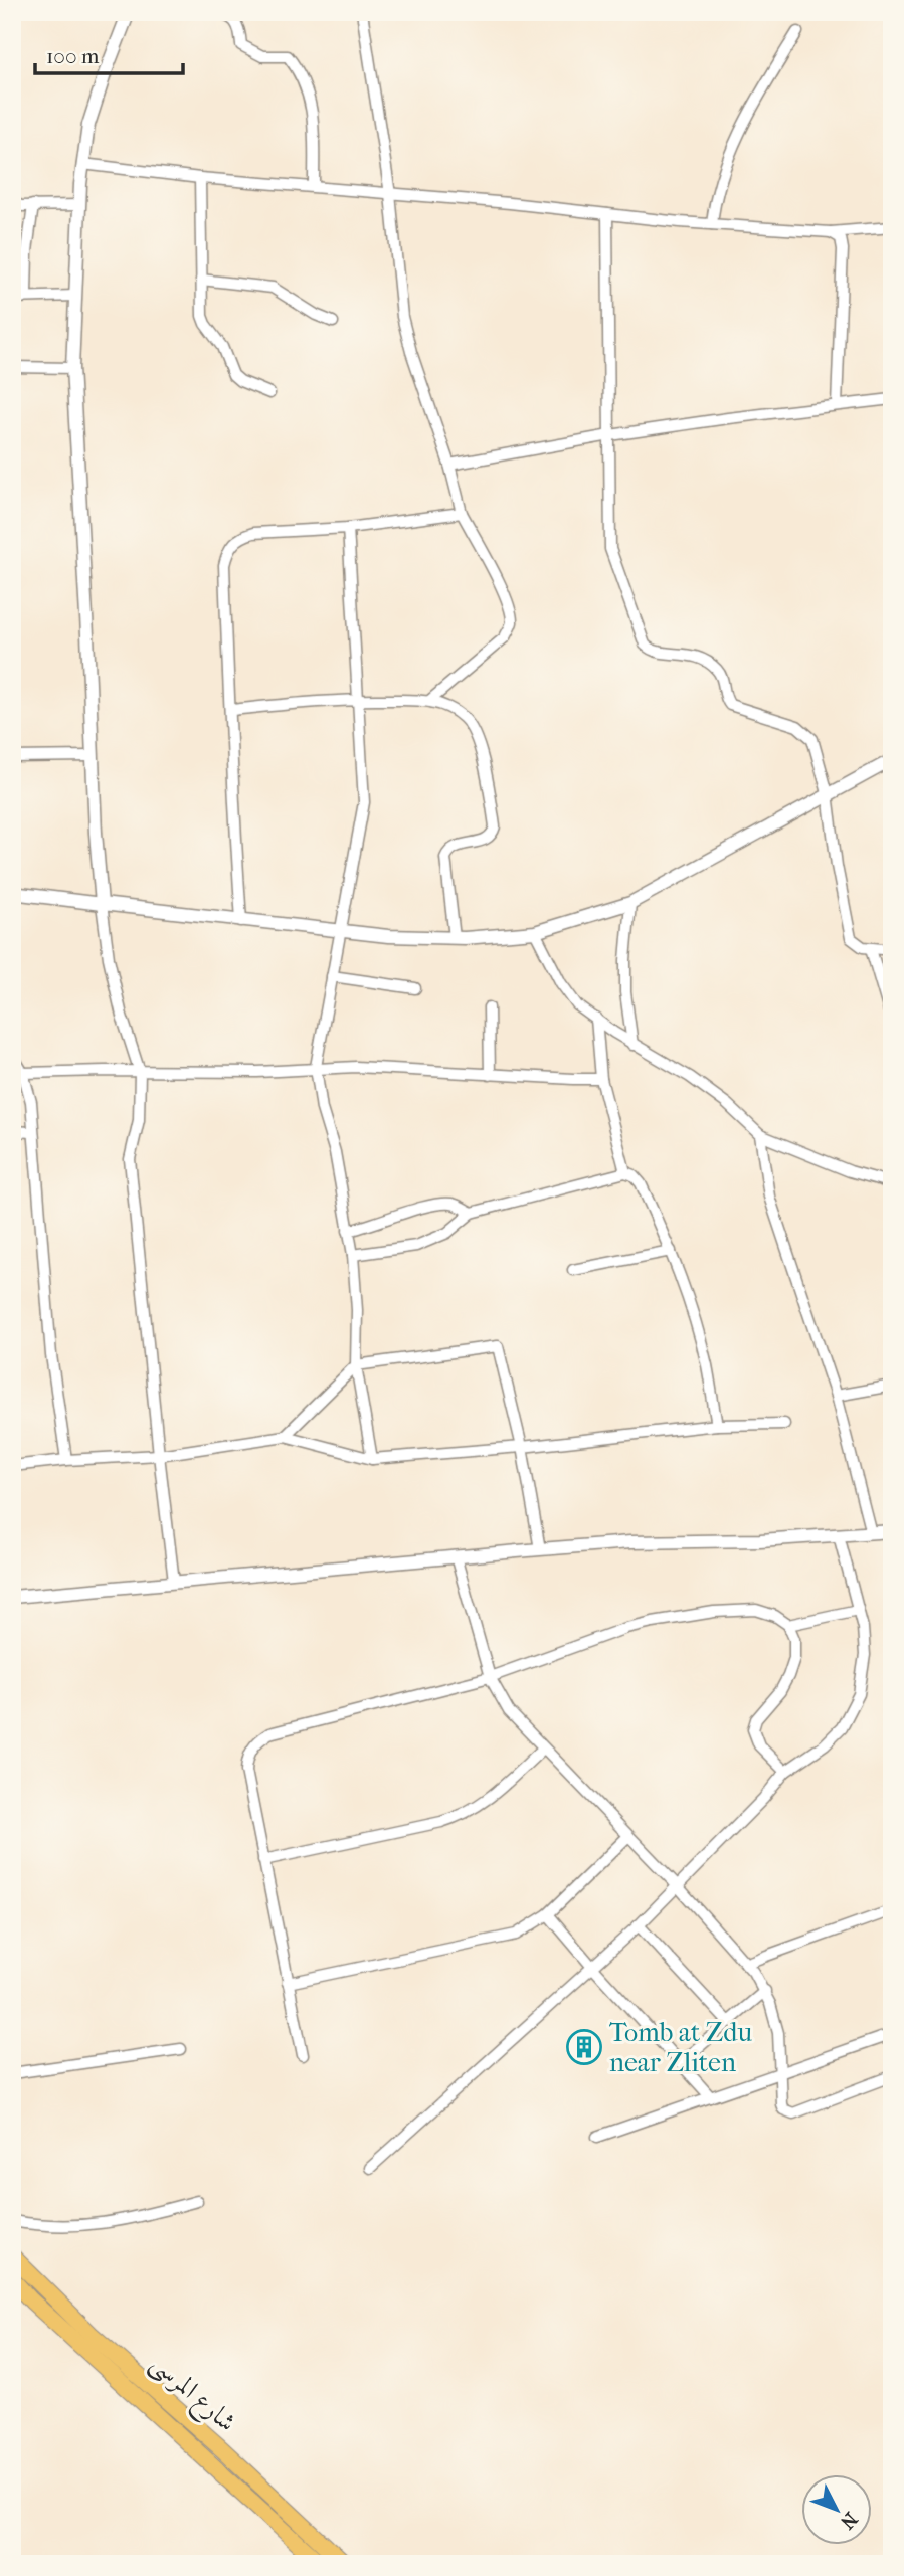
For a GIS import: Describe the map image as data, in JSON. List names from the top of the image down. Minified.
{"streets":{"main road":["شارع المرسى"]},"places":{"building":["Tomb at Zdu near Zliten"]},"scale_bar":"100 m","north":"bottom right"}
